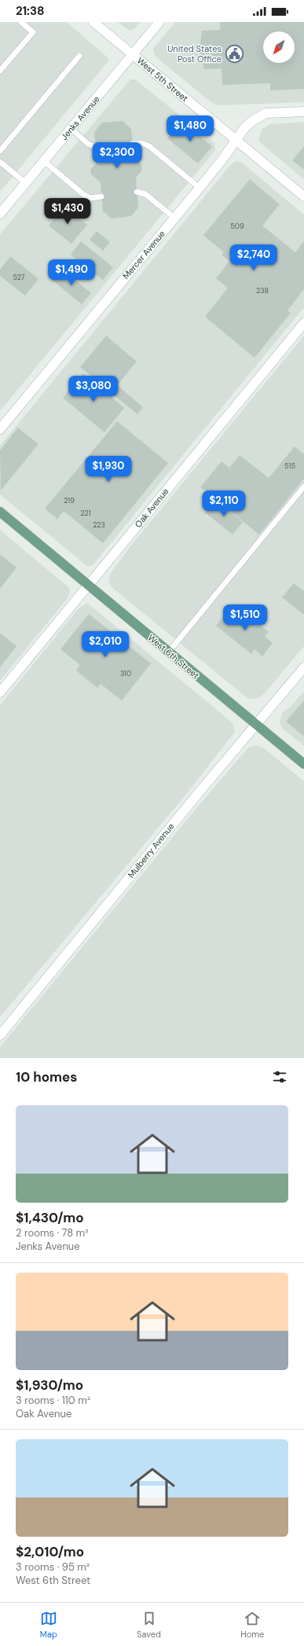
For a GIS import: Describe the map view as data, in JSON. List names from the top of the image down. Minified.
{"streets":{"main road":["West 6th Street"],"street":["West 5th Street","Jenks Avenue","Mercer Avenue","Oak Avenue","Mulberry Avenue"]},"crossings":[["West 5th Street","Jenks Avenue"],["West 5th Street","Mercer Avenue"],["Oak Avenue","West 6th Street"],["West 6th Street","Mulberry Avenue"]],"places":{"public building":["United States Post Office"]},"house_numbers":["509","527","238","515","219","221","223","310"],"north":"bottom left","page":{"status":"21:38","price":["$1,480","$2,300","$1,430","$2,740","$1,490","$3,080","$1,930","$2,110","$1,510","$2,010"],"heading":"10 homes","list":[{"name":"$1,430/mo","note":"2 rooms · 78 m² · Jenks Avenue"},{"name":"$1,930/mo","note":"3 rooms · 110 m² · Oak Avenue"},{"name":"$2,010/mo","note":"3 rooms · 95 m² · West 6th Street"}],"tabs":["Map","Saved","Home"]}}
